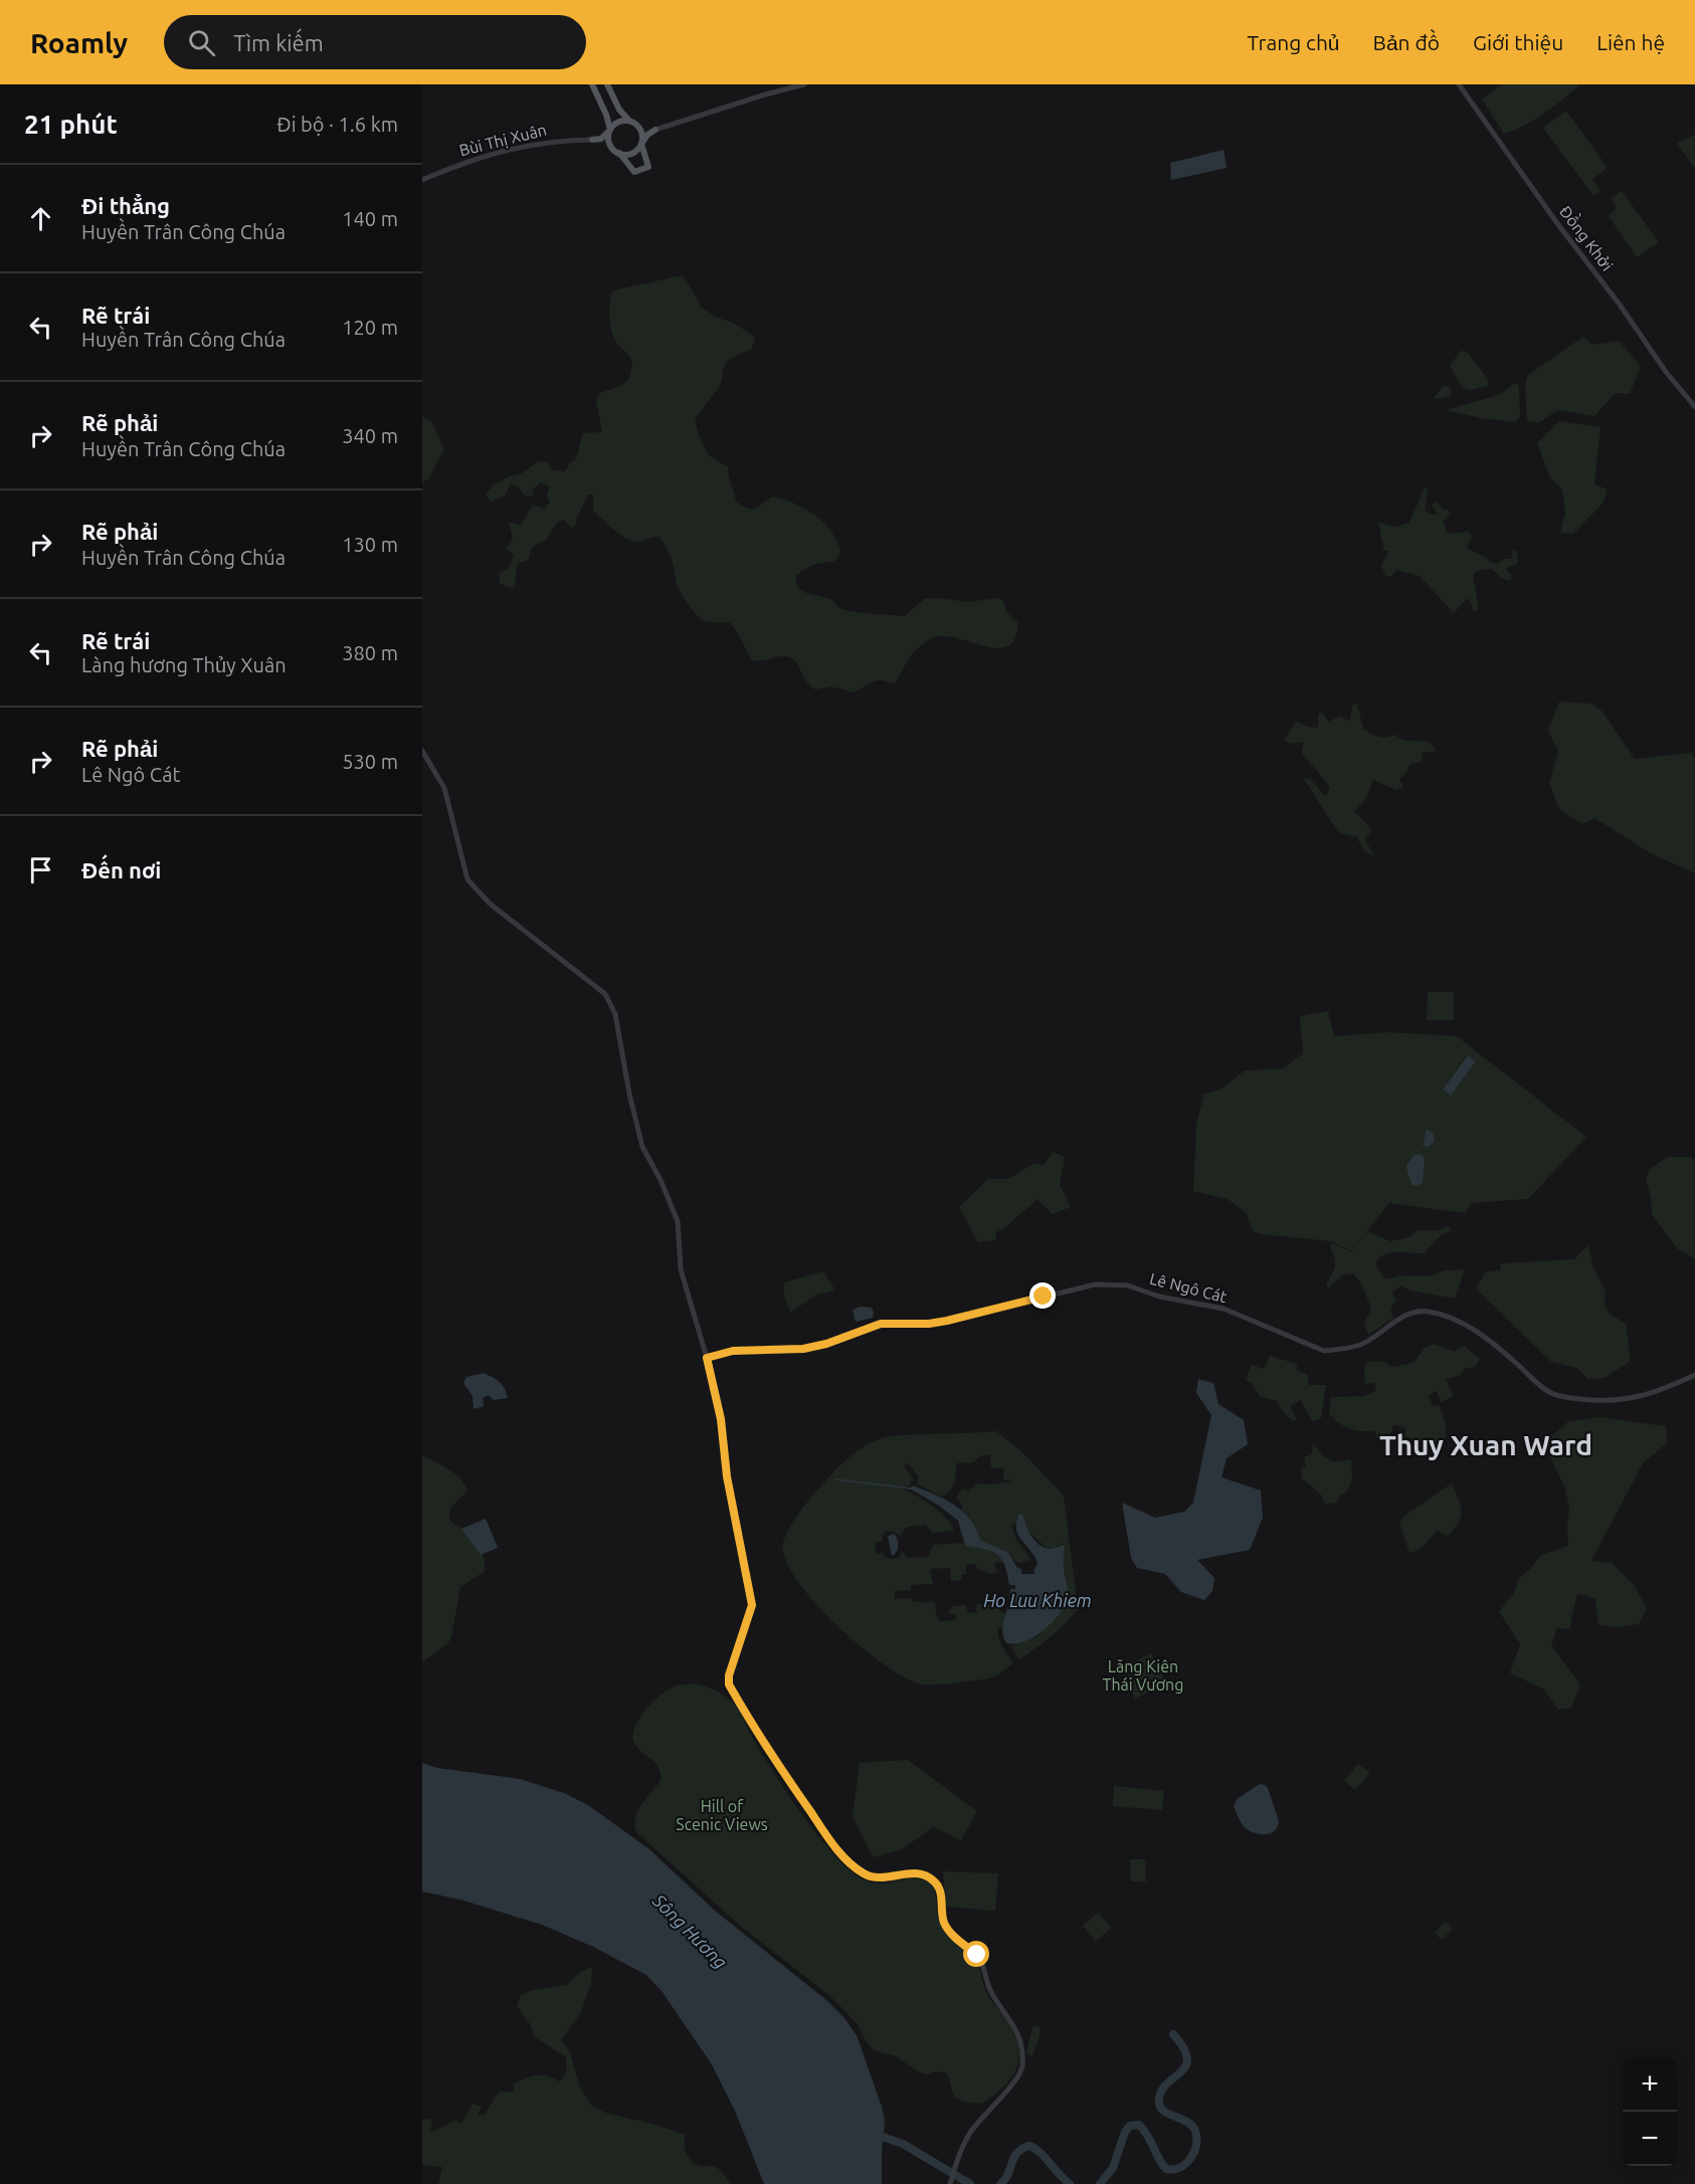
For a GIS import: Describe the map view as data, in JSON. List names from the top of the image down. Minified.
{"streets":{"street":["Bùi Thị Xuân","Đồng Khởi","Lê Ngô Cát"]},"districts":["Thuy Xuan Ward"],"water":["Ho Luu Khiem","Sông Hương"],"parks":["Lăng Kiên Thái Vương","Hill of Scenic Views"],"page":{"header":"Roamly","search":"Tìm kiếm","nav":["Trang chủ","Bản đồ","Giới thiệu","Liên hệ"],"heading":["21 phút","Đi bộ · 1.6 km"],"list":[["Đi thẳng","Huyền Trân Công Chúa","140 m"],["Rẽ trái","Huyền Trân Công Chúa","120 m"],["Rẽ phải","Huyền Trân Công Chúa","340 m"],["Rẽ phải","Huyền Trân Công Chúa","130 m"],["Rẽ trái","Làng hương Thủy Xuân","380 m"],["Rẽ phải","Lê Ngô Cát","530 m"],"Đến nơi"],"map_buttons":["+","−"]}}
